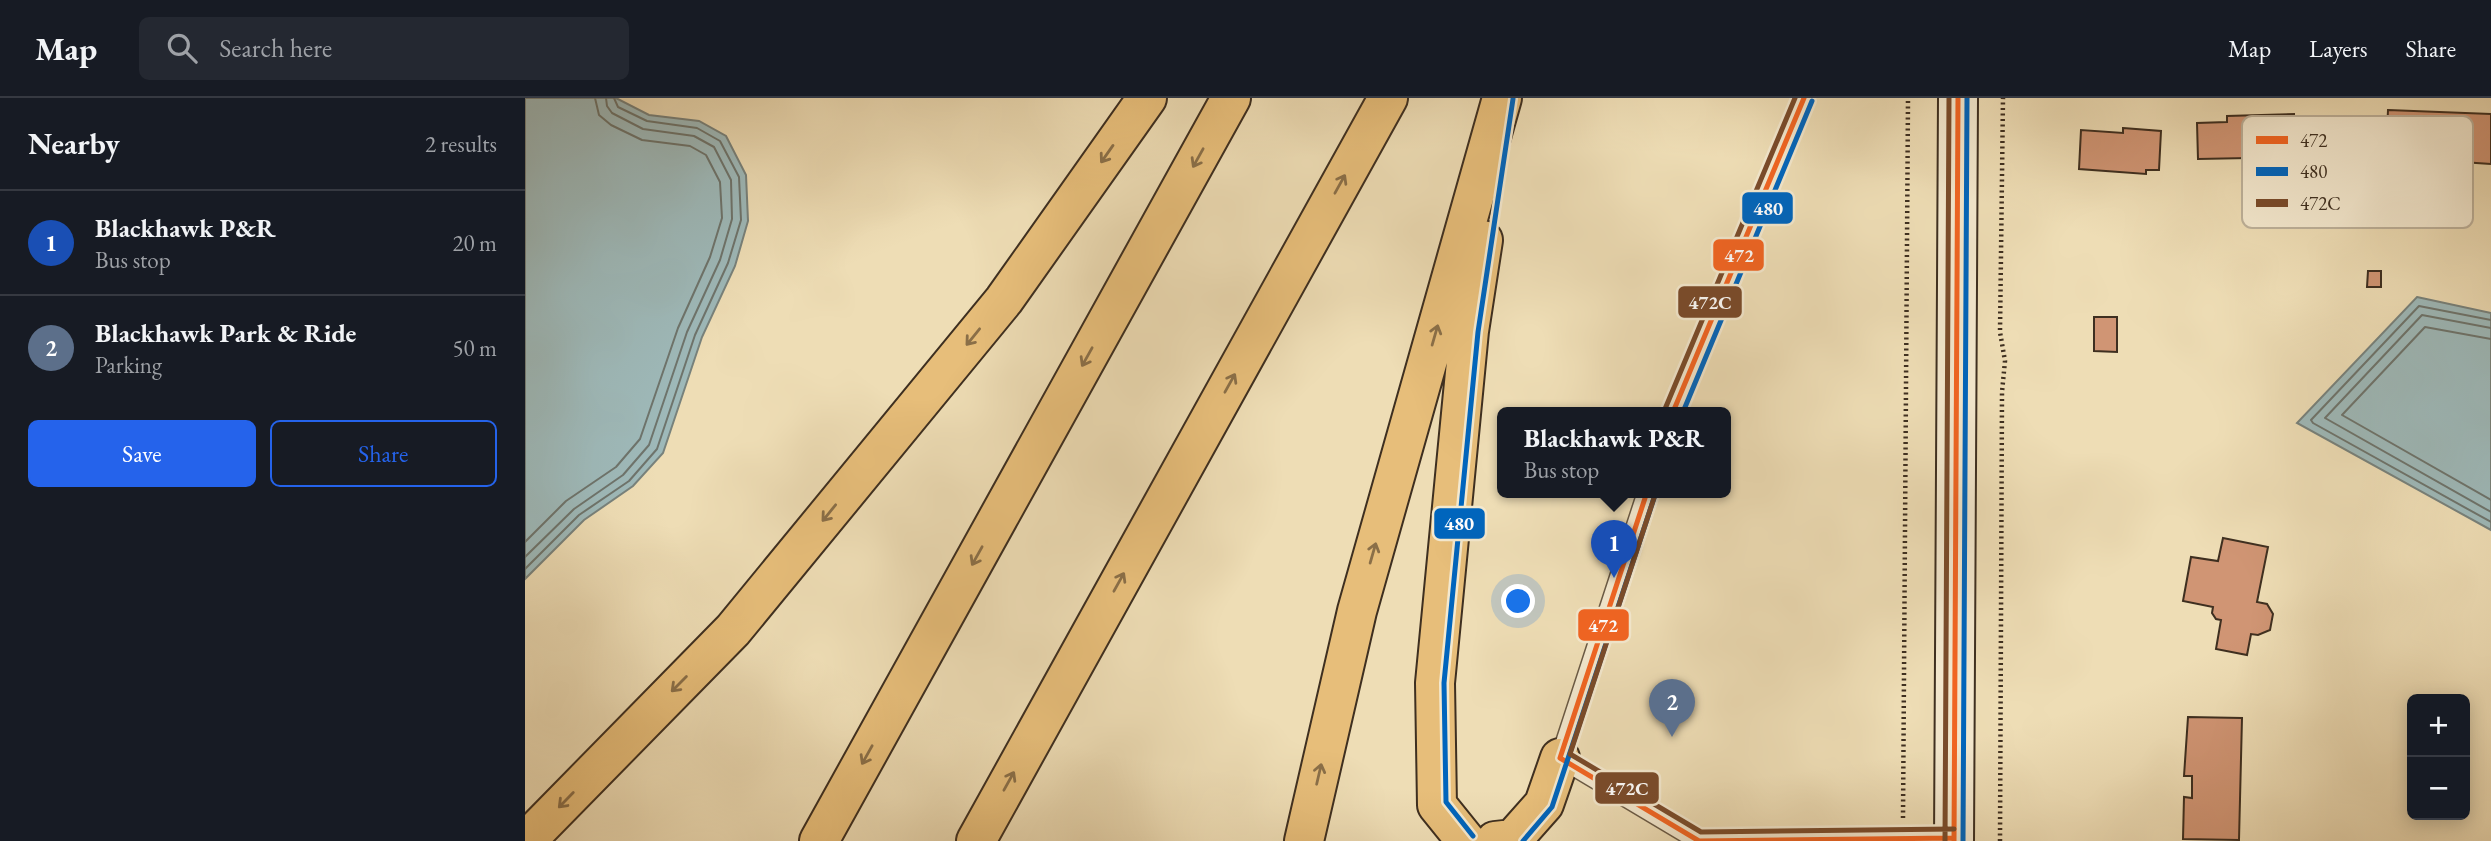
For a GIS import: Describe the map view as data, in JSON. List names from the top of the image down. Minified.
{"lines":["transit line 472","transit line 480","transit line 472C"],"legend":["472","480","472C"],"page":{"header":"Map","search":"Search here","nav":["Map","Layers","Share"],"heading":["Nearby","2 results"],"list":[{"mark":"1","name":"Blackhawk P&R","note":"Bus stop","value":"20 m"},{"mark":"2","name":"Blackhawk Park & Ride","note":"Parking","value":"50 m"}],"buttons":["Save","Share"],"popup":["Blackhawk P&R","Bus stop"],"pins":["1","2"],"map_buttons":["+","−"]}}
